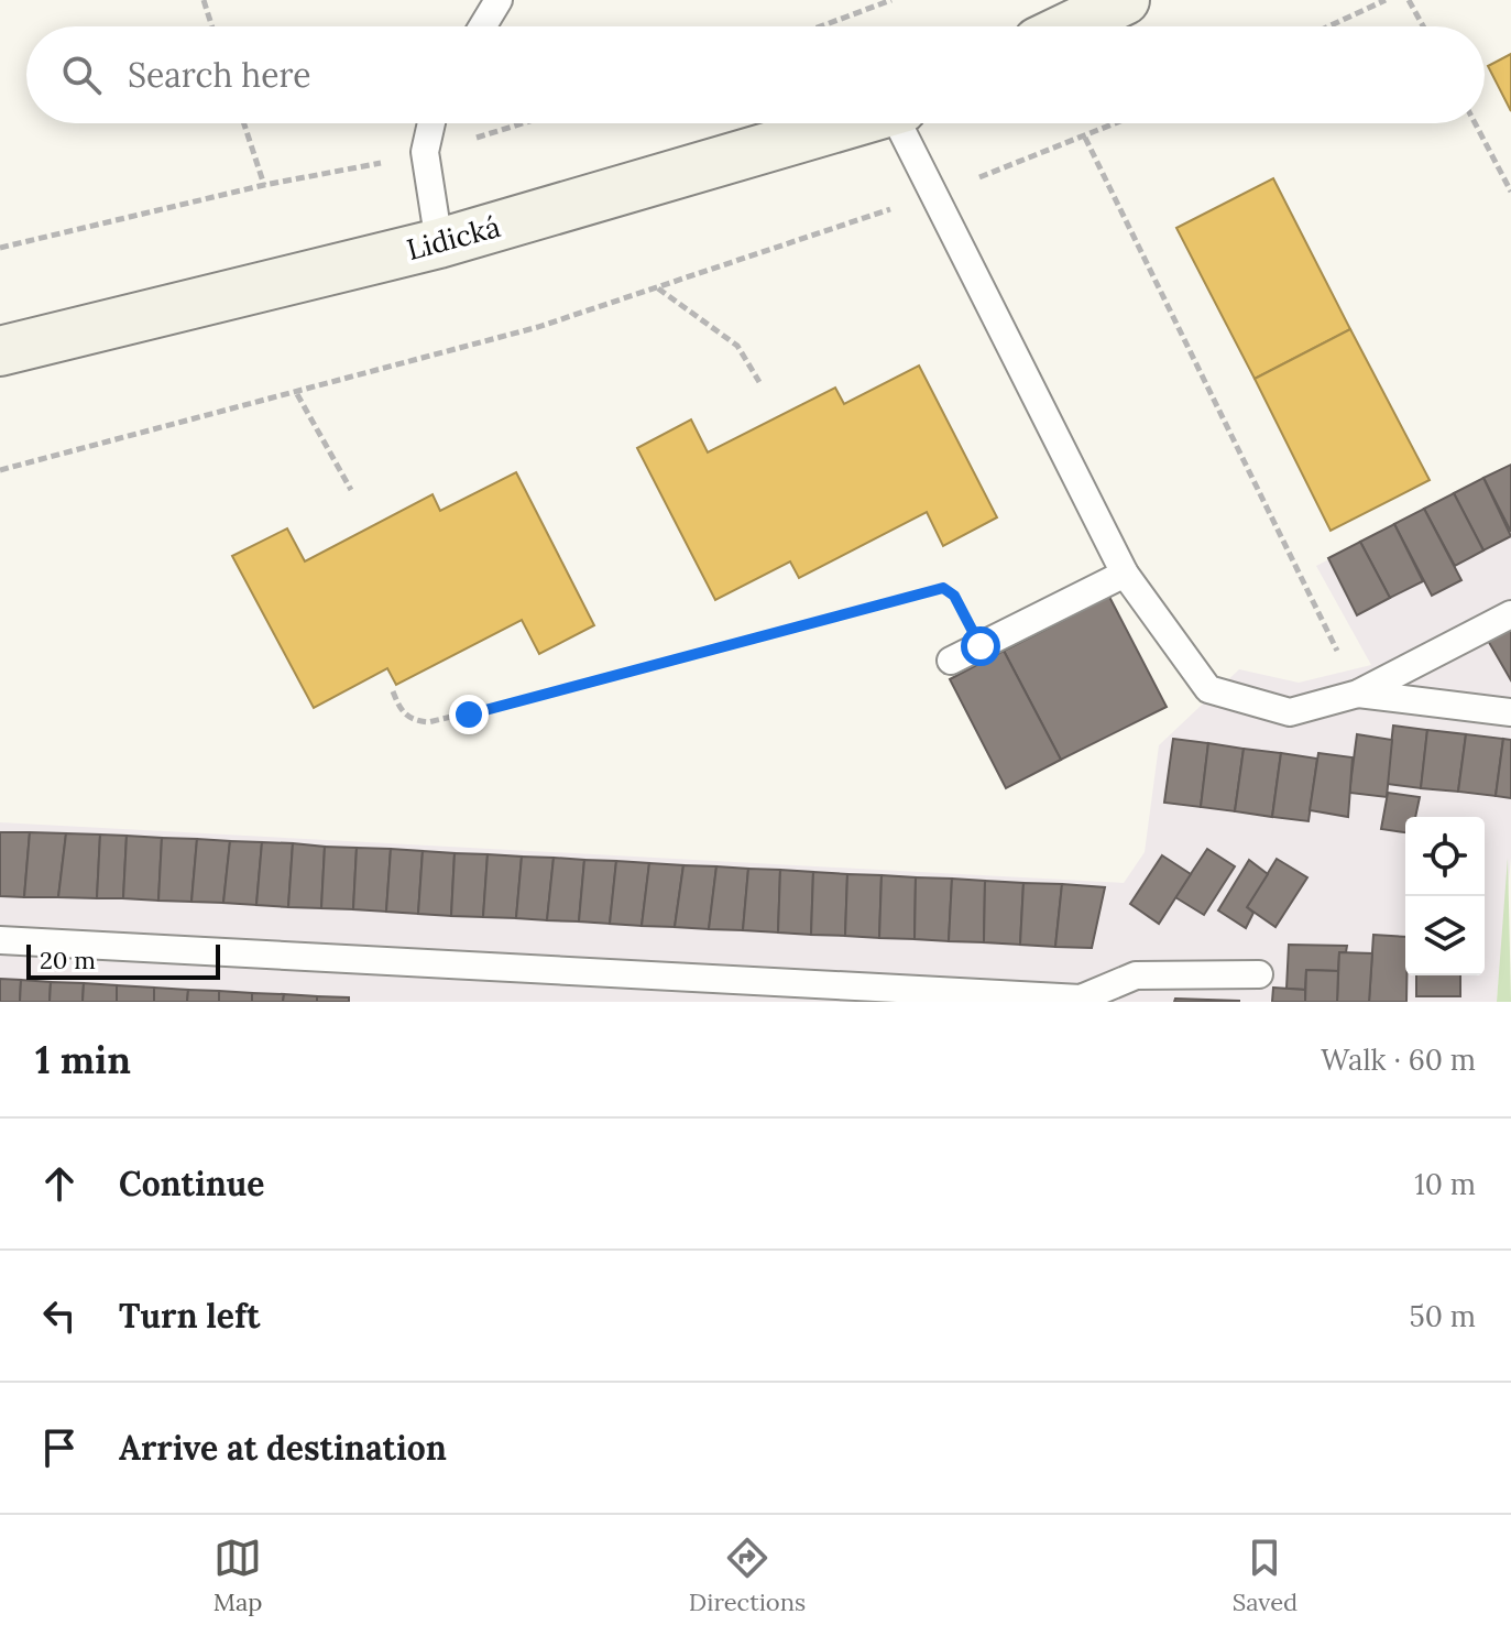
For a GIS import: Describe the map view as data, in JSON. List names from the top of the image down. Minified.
{"streets":{"street":["Lidická"]},"scale_bar":"20 m","page":{"search":"Search here","scale":"20 m","heading":["1 min","Walk · 60 m"],"list":[["Continue","10 m"],["Turn left","50 m"],"Arrive at destination"],"nav":["Map","Directions","Saved"]}}
